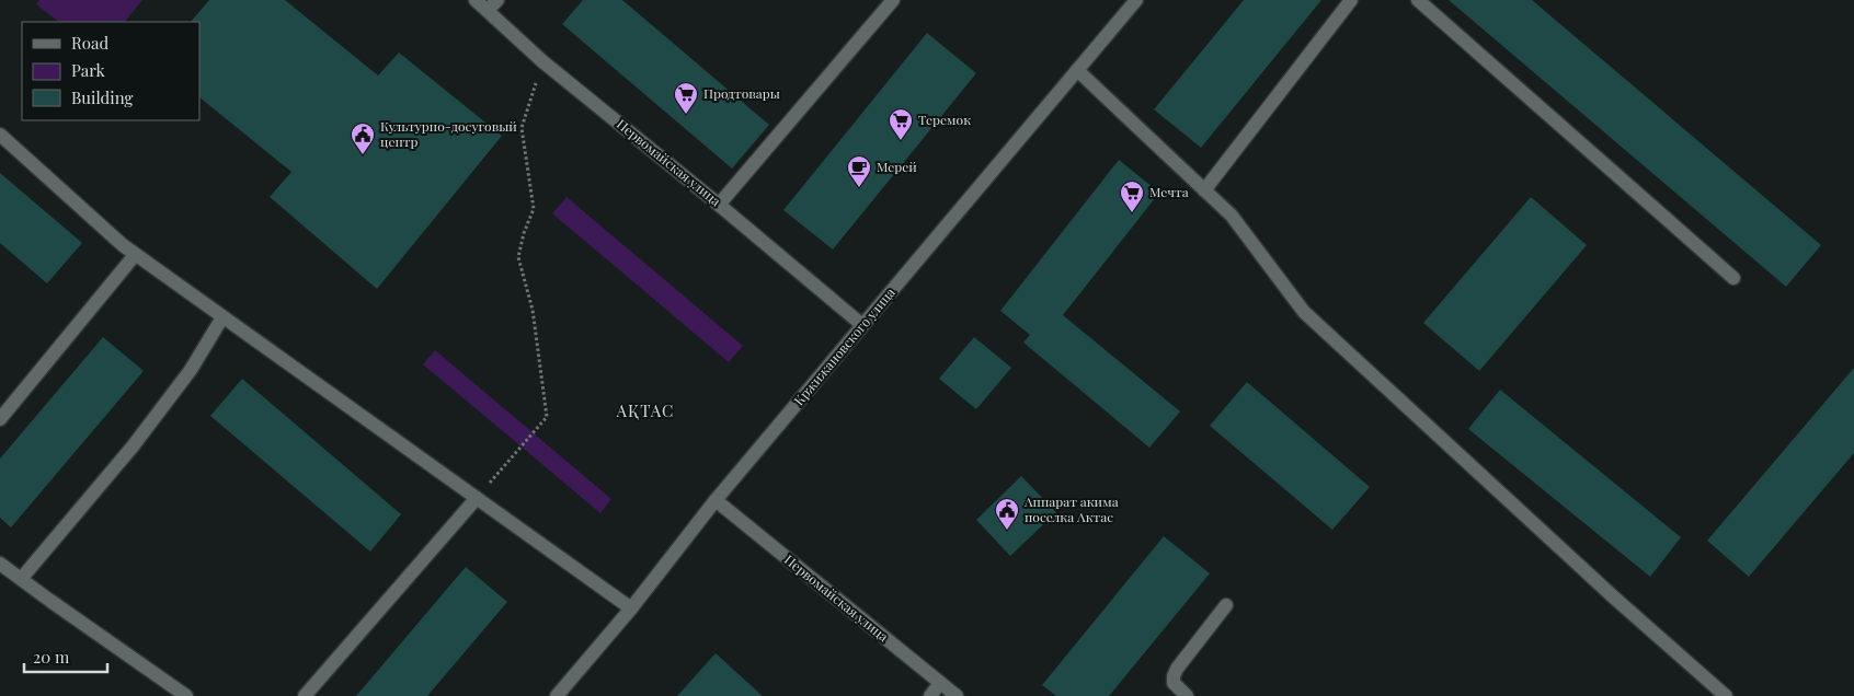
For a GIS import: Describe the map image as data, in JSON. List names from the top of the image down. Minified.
{"streets":{"street":["Первомайская улица","Кржижановского улица"]},"crossings":[["Первомайская улица","Кржижановского улица"]],"districts":["АҚТАС"],"places":{"supermarket":["Продтовары","Теремок","Мечта"],"public building":["Культурно-досуговый центр","Аппарат акима поселка Актас"],"cafe":["Мерей"]},"legend":["Road","Park","Building"],"scale_bar":"20 m"}
